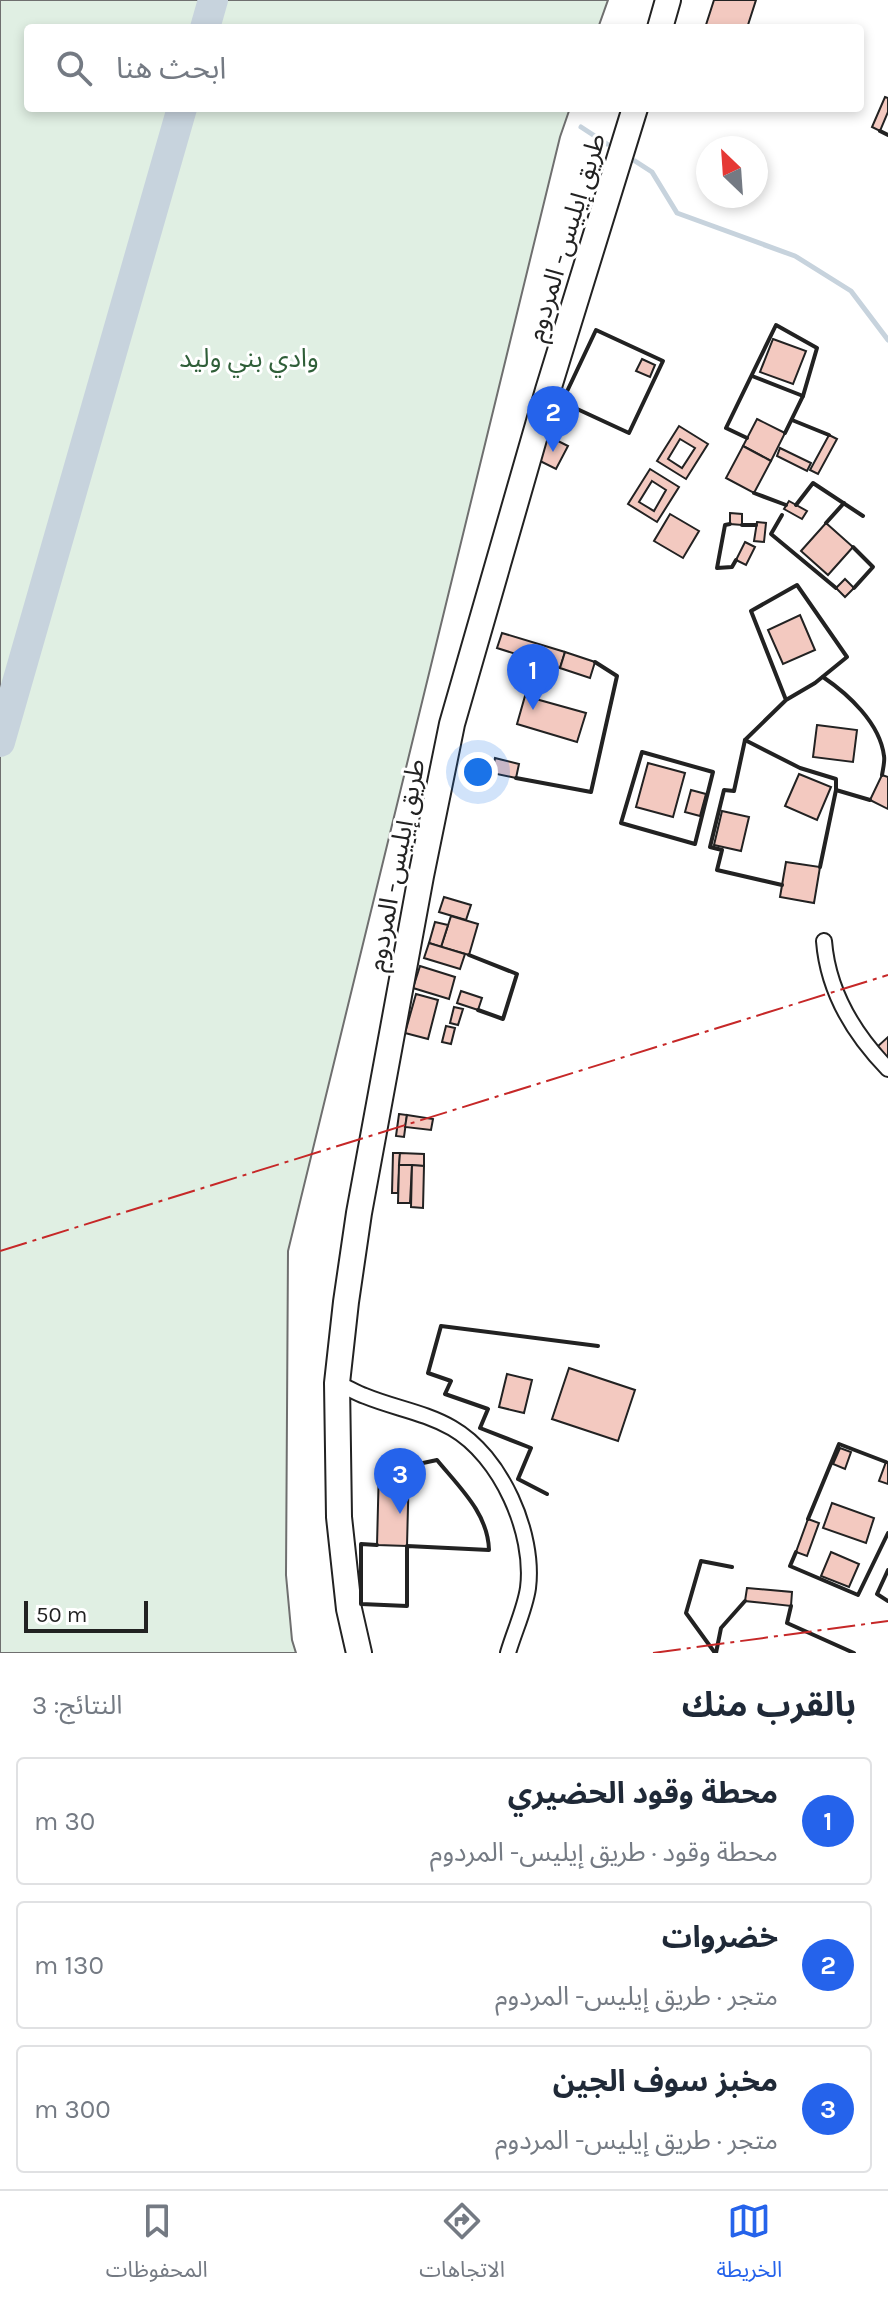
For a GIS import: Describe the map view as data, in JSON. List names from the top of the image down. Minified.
{"streets":{"highway":["طريق إيليس- المردوم"]},"parks":["وادي بني وليد"],"scale_bar":"50 m","north":"top left","page":{"search":"ابحث هنا","pins":["2","1","3"],"scale":"50 m","heading":["بالقرب منك","النتائج: 3"],"list":[{"mark":"1","name":"محطة وقود الحضيري","note":"محطة وقود · طريق إيليس- المردوم","value":"30 m"},{"mark":"2","name":"خضروات","note":"متجر · طريق إيليس- المردوم","value":"130 m"},{"mark":"3","name":"مخبز سوف الجين","note":"متجر · طريق إيليس- المردوم","value":"300 m"}],"nav":["الخريطة","الاتجاهات","المحفوظات"]}}
